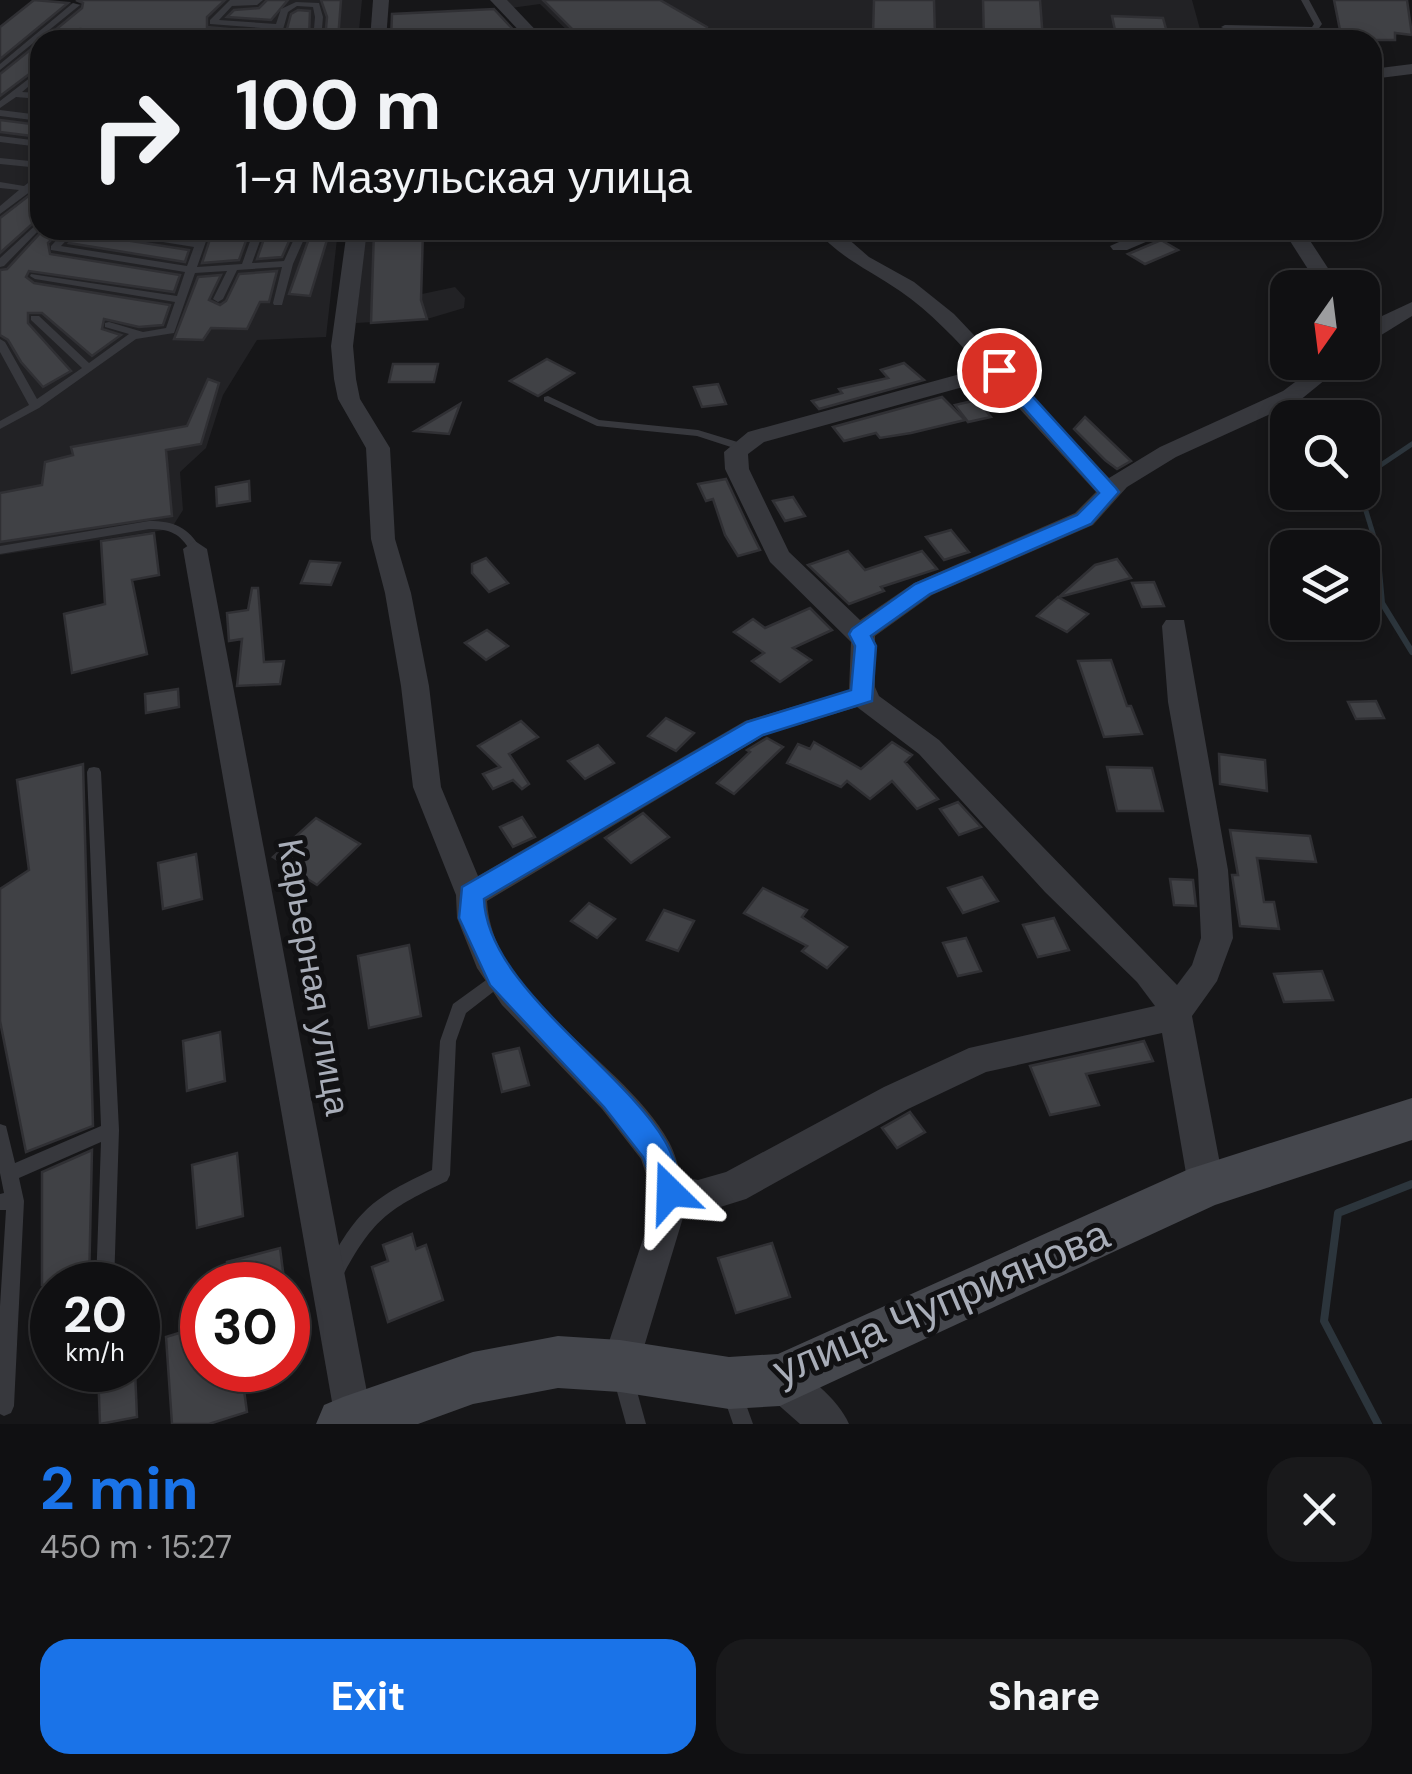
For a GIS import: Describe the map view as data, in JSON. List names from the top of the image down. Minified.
{"streets":{"street":["Карьерная улица","улица Чуприянова"]},"crossings":[["Карьерная улица","улица Чуприянова"]],"north":"bottom","page":{"turn":["100 m","1-я Мазульская улица"],"speed":"20 km/h","limit":"30","heading":["2 min","450 m · 15:27"],"buttons":["Exit","Share"]}}
